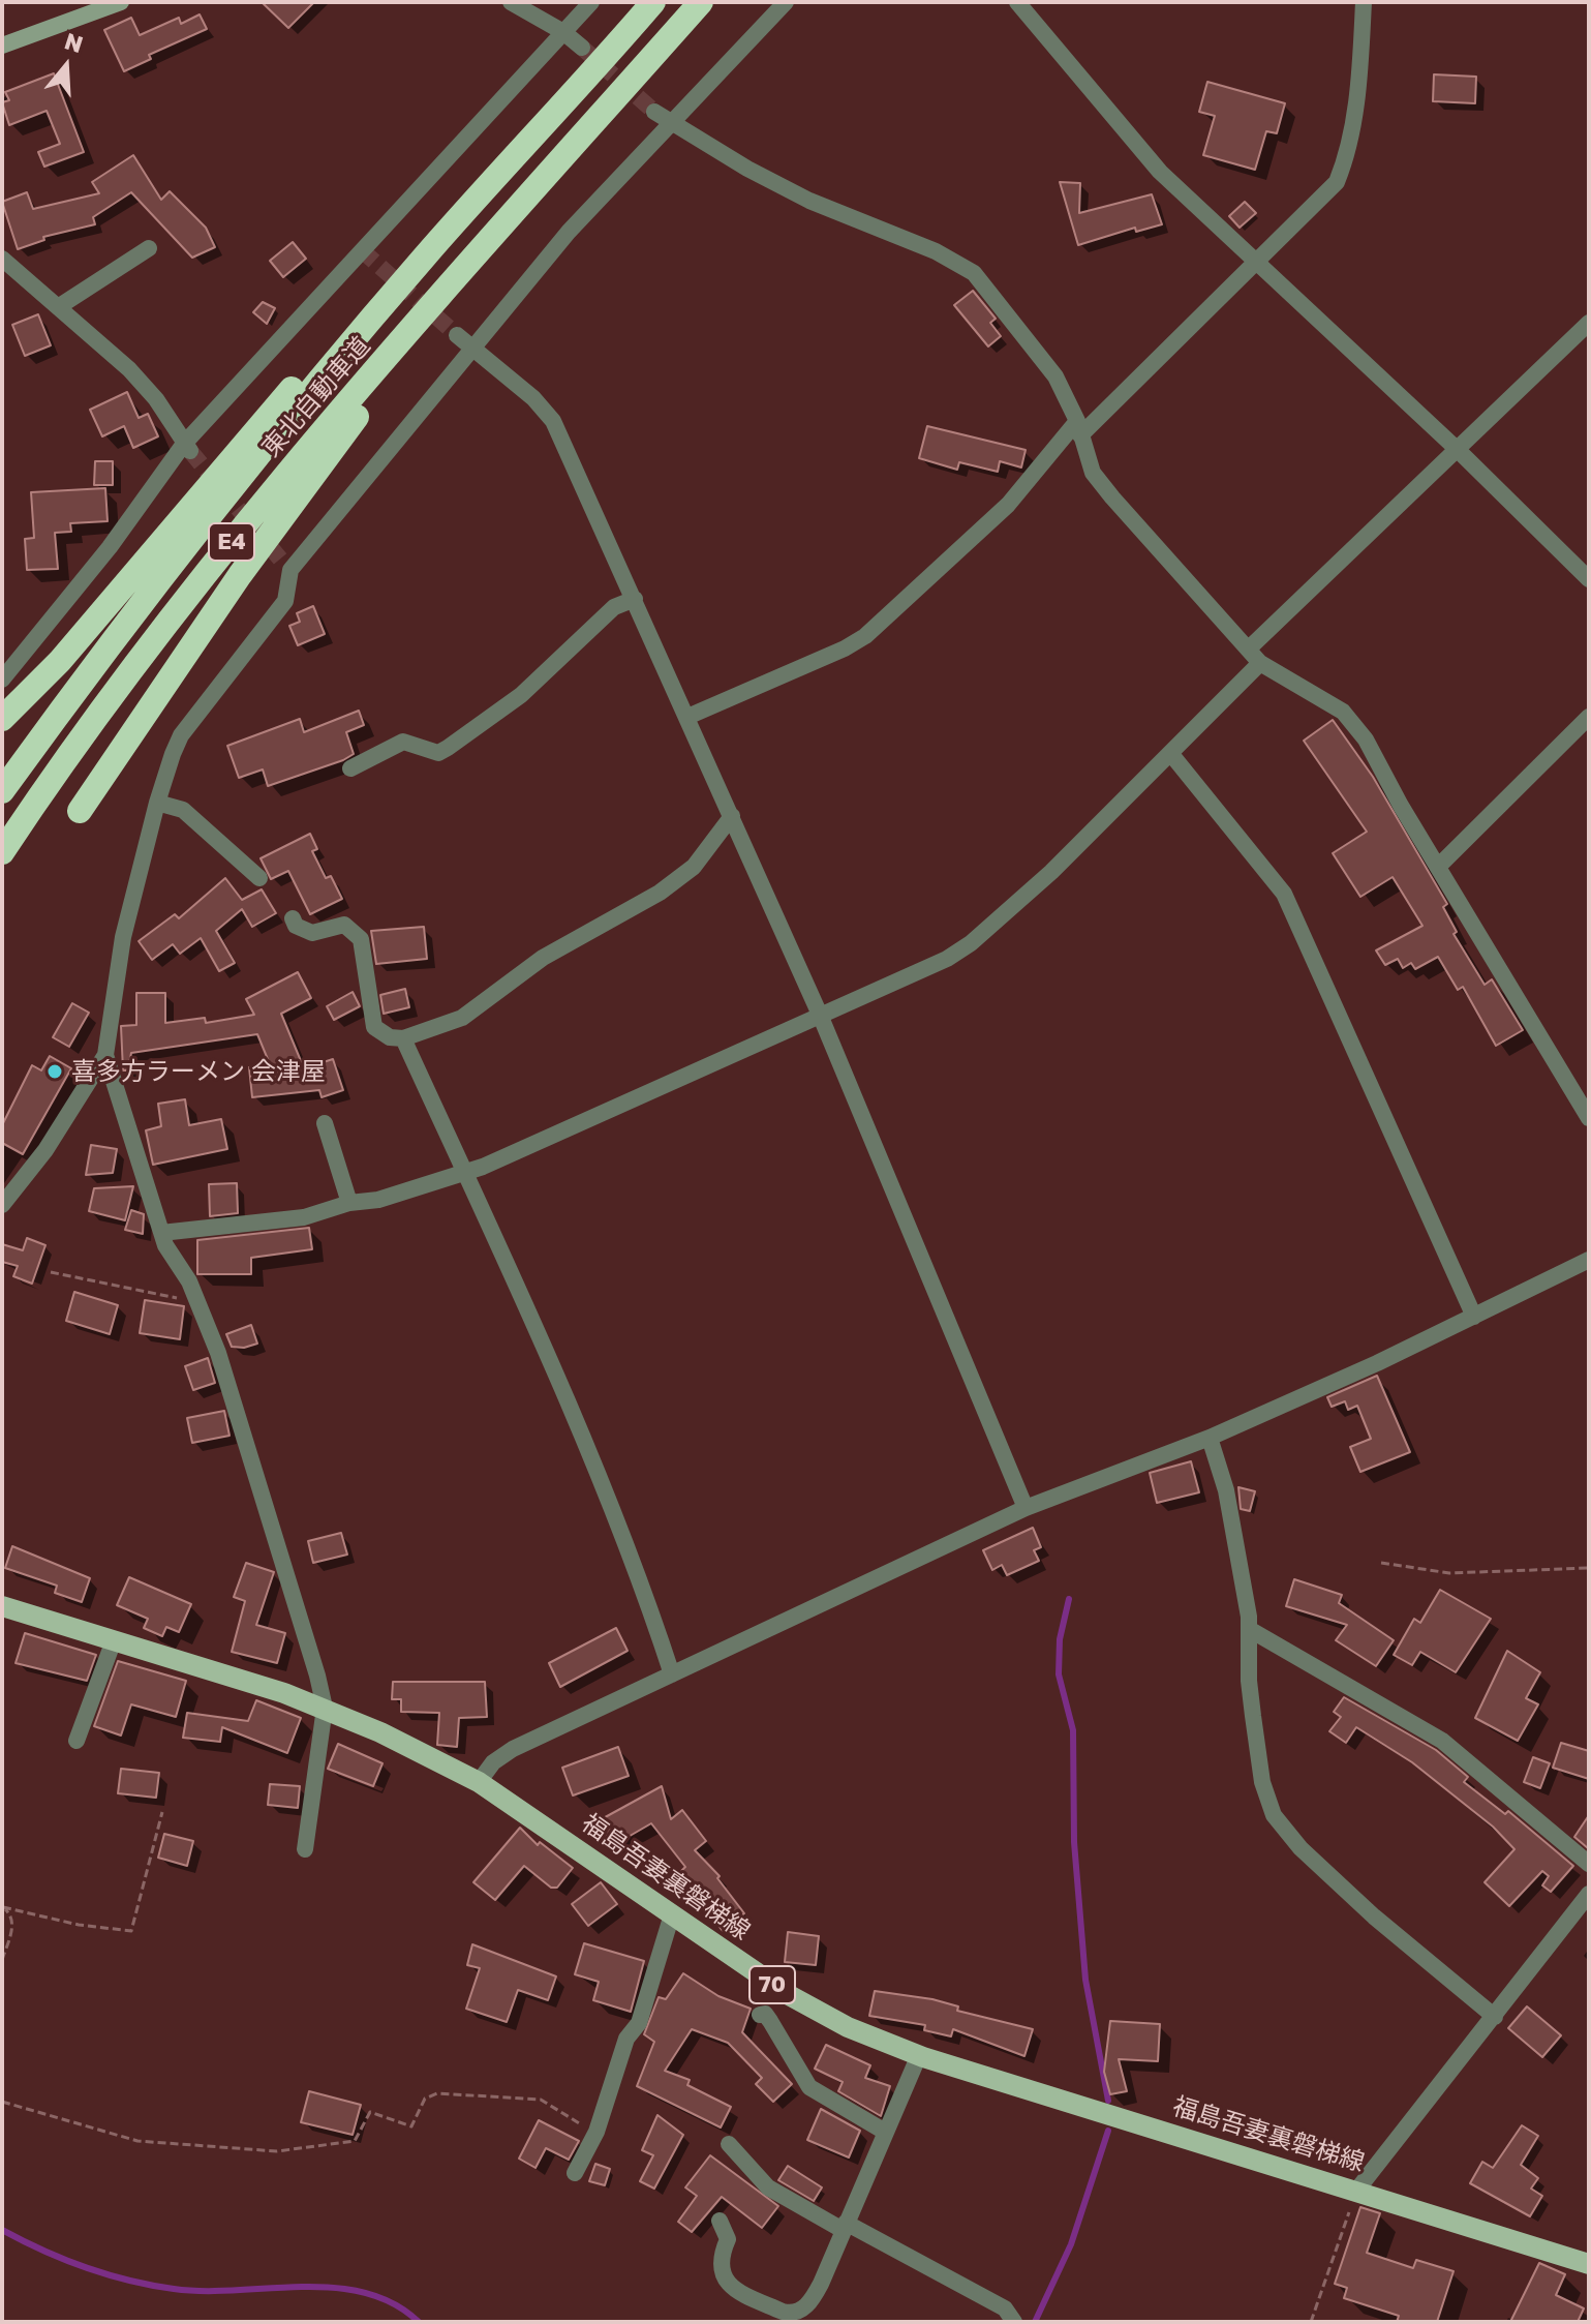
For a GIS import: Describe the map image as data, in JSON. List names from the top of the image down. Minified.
{"streets":{"highway":["東北自動車道","E4"],"main road":["福島吾妻裏磐梯線","70"]},"places":["喜多方ラーメン 会津屋"],"north":"top"}
